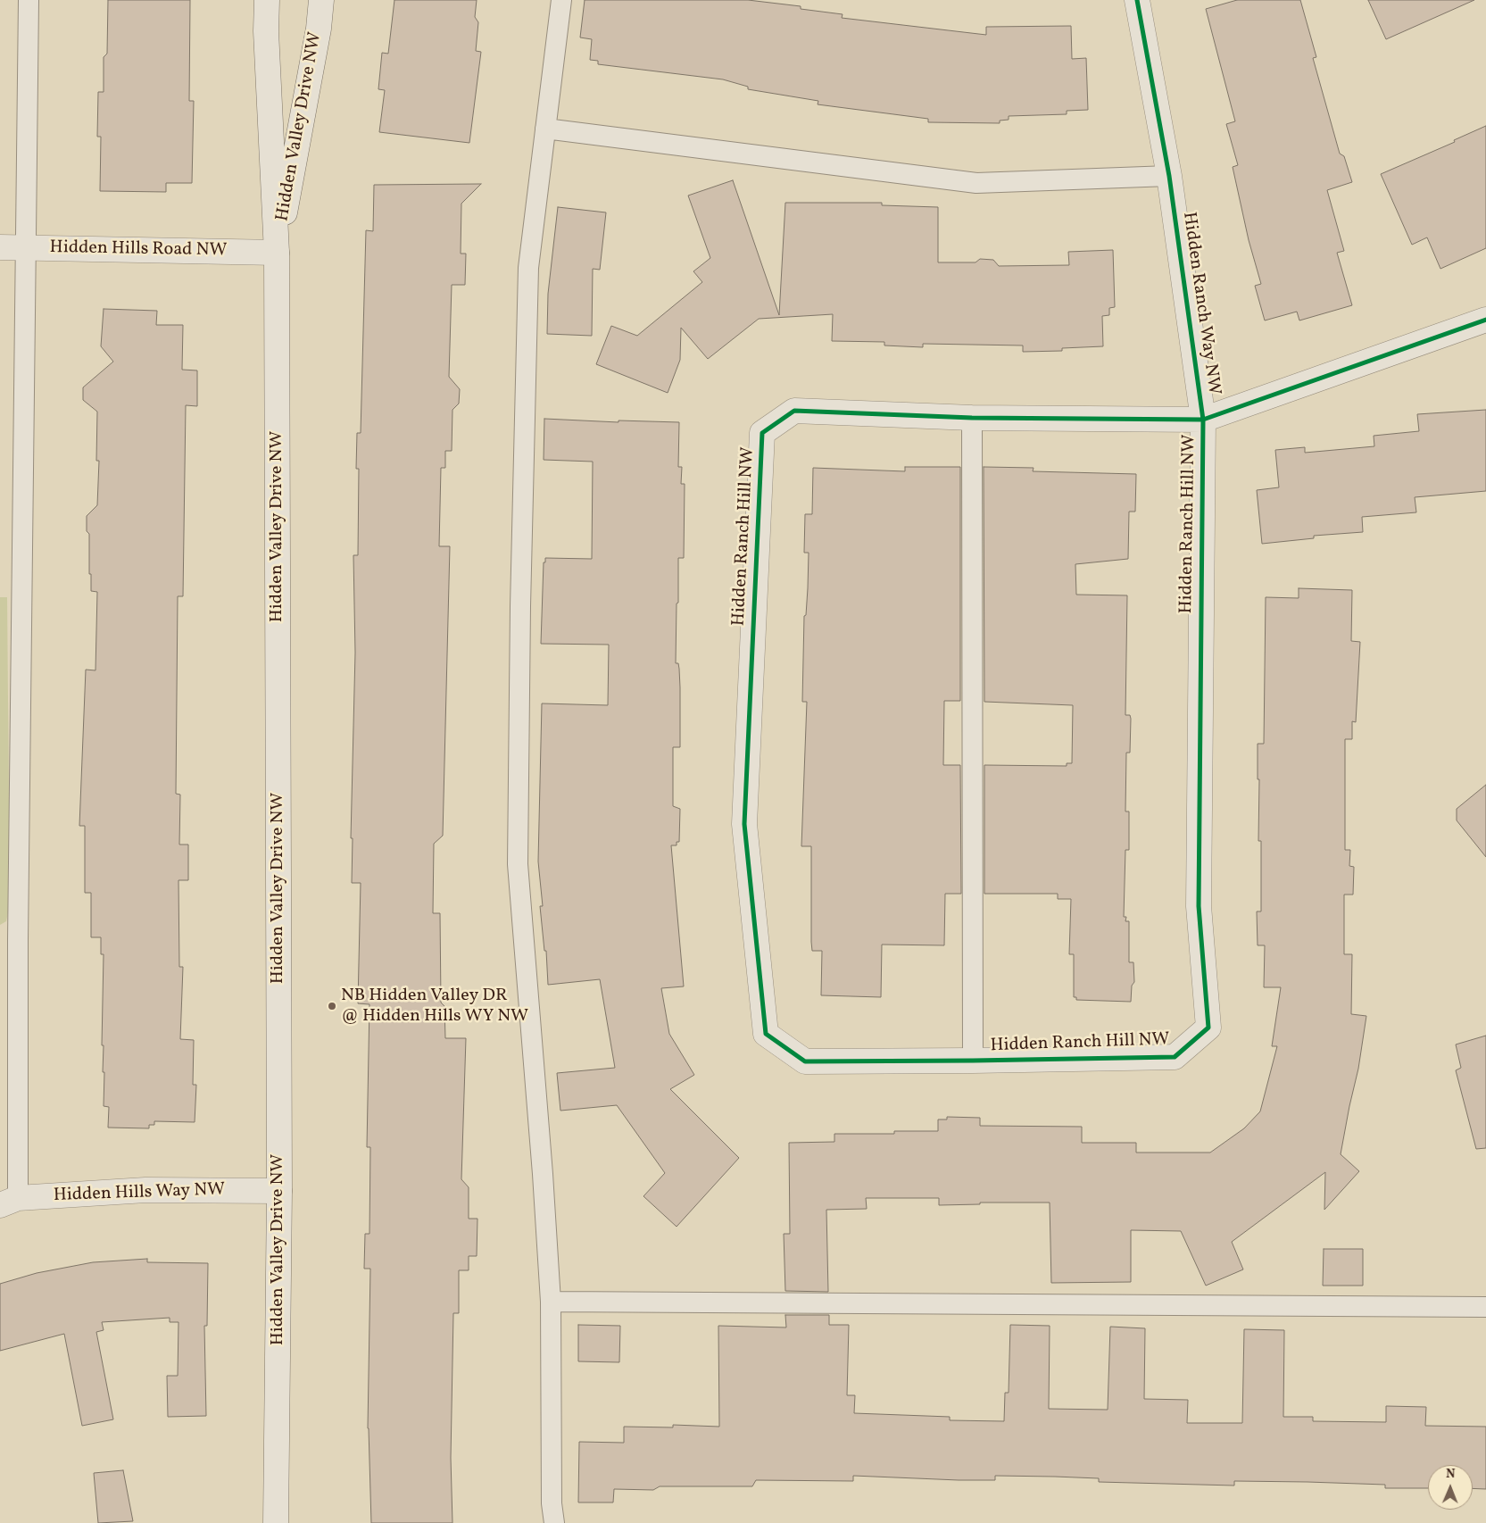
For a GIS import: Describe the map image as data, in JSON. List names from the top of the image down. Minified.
{"streets":{"street":["Hidden Valley Drive NW","Hidden Hills Road NW","Hidden Ranch Way NW","Hidden Ranch Hill NW","Hidden Hills Way NW"]},"crossings":[["Hidden Valley Drive NW","Hidden Hills Road NW"],["Hidden Valley Drive NW","Hidden Hills Way NW"],["Hidden Ranch Way NW","Hidden Ranch Hill NW"]],"places":["NB Hidden Valley DR @ Hidden Hills WY NW"],"north":"top"}
